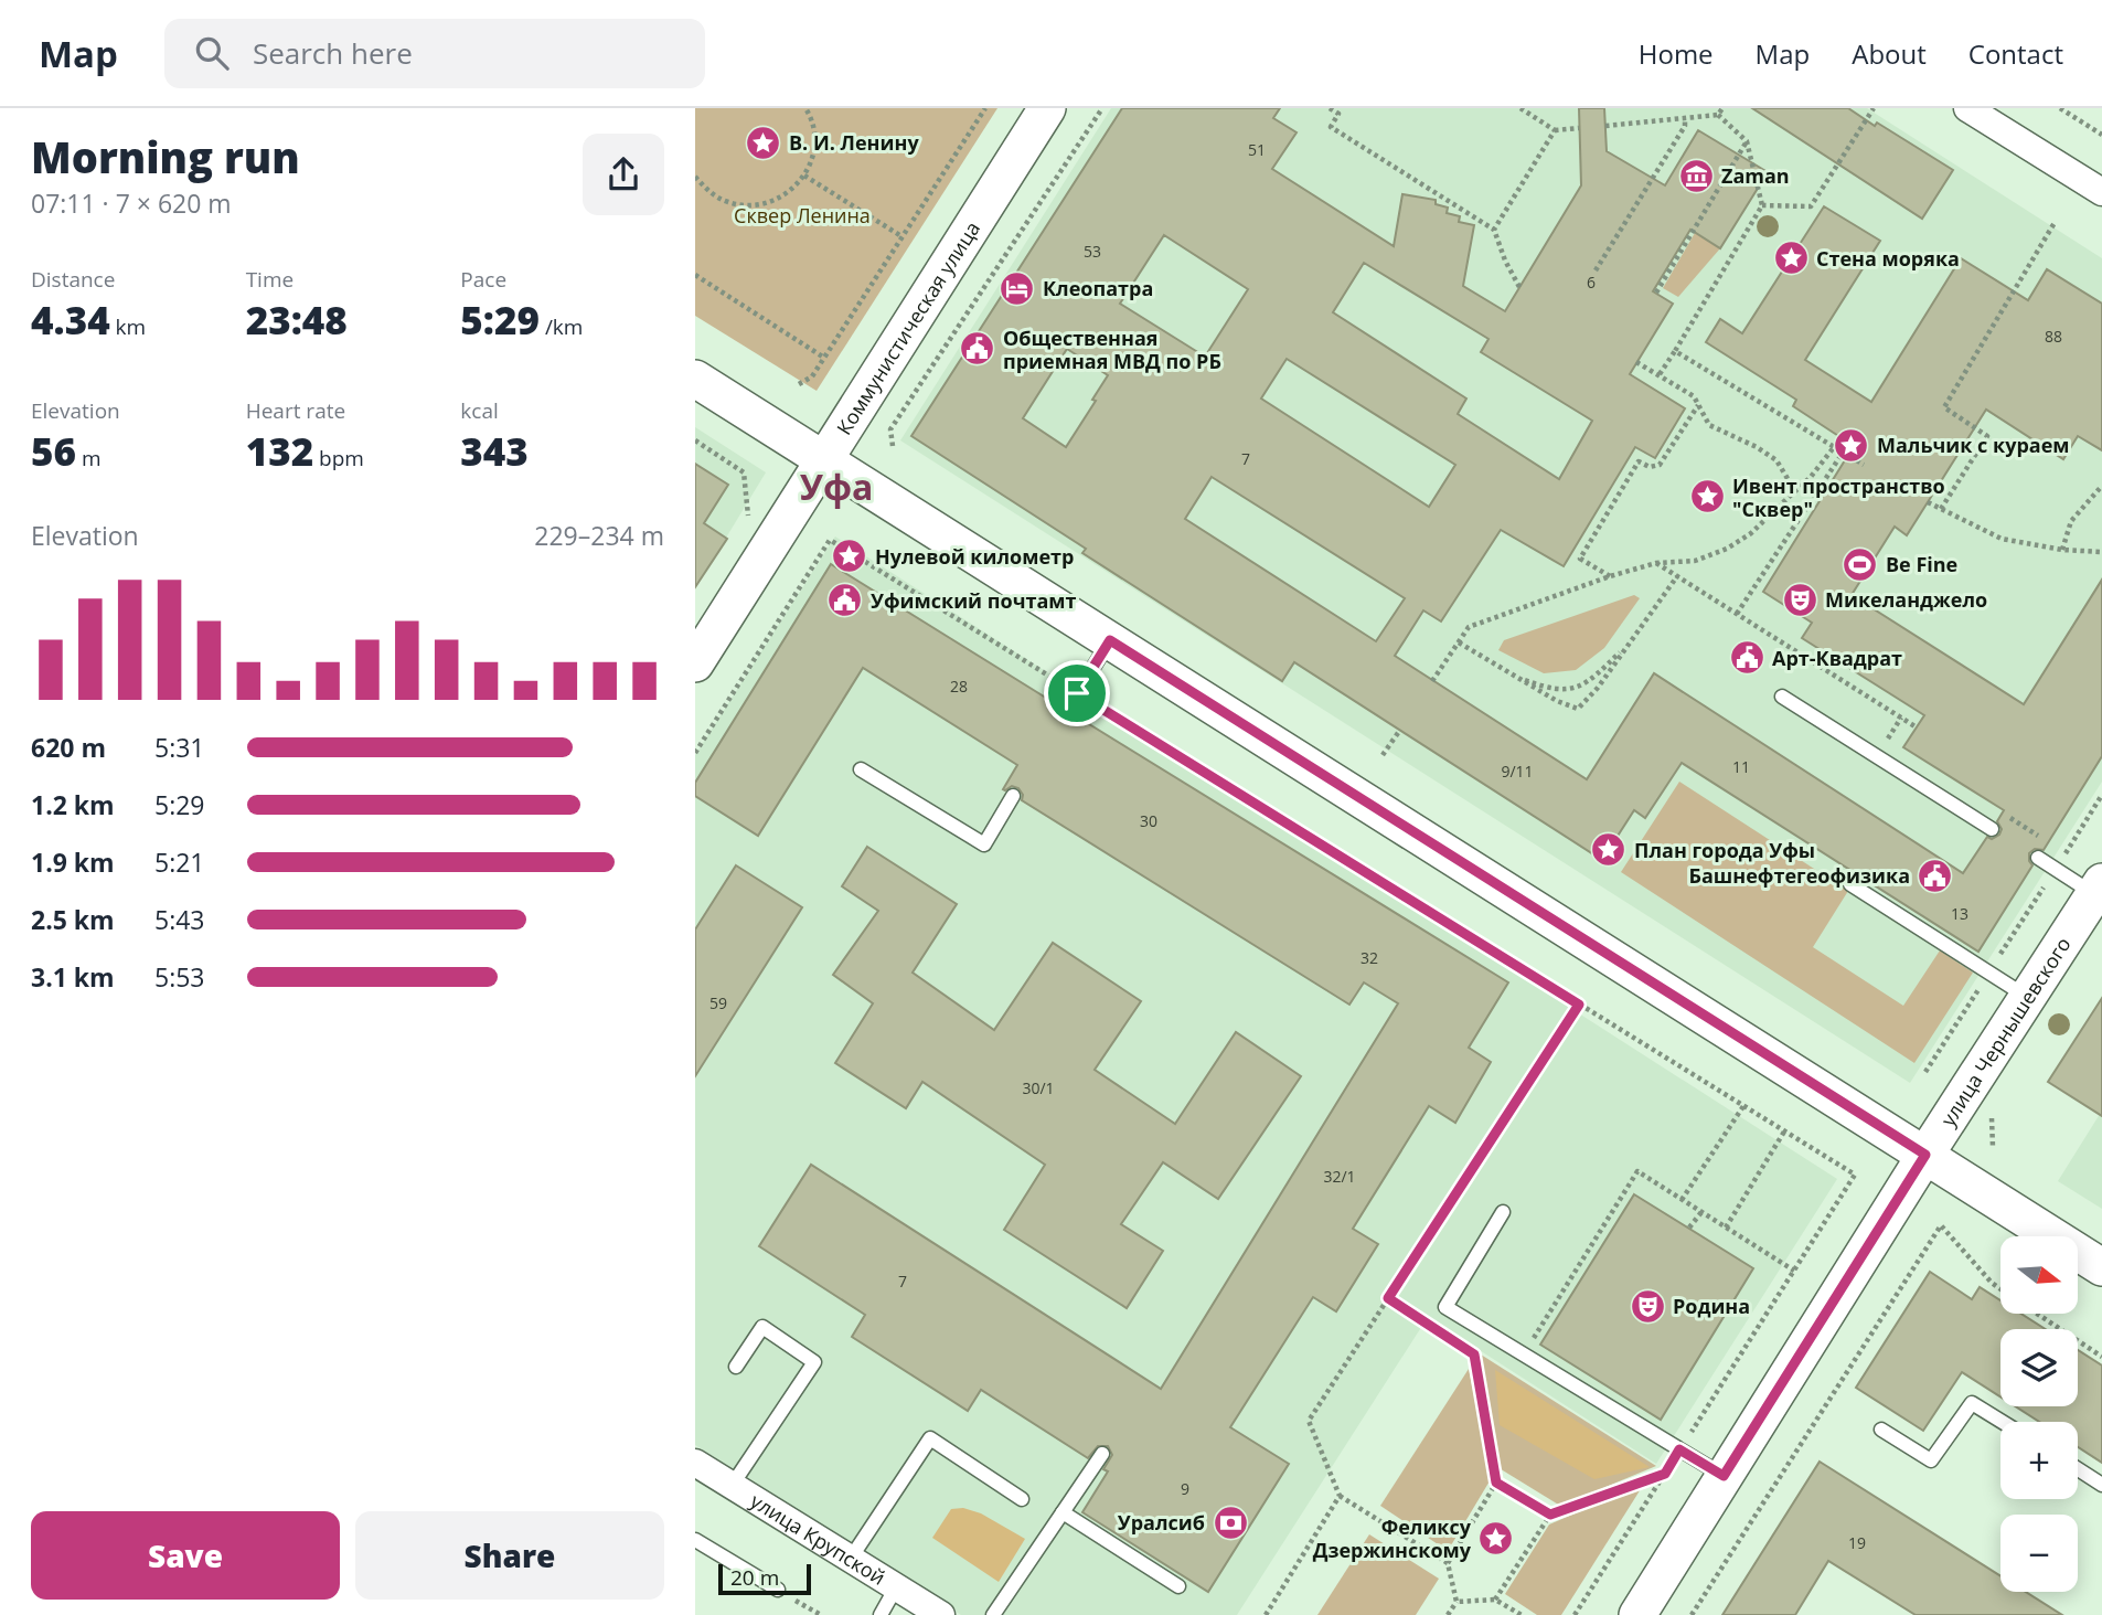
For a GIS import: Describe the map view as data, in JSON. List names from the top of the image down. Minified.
{"streets":{"main road":["Коммунистическая улица","улица Чернышевского"],"street":["улица Крупской"]},"districts":["Уфа"],"parks":["Сквер Ленина"],"places":{"place":["В. И. Ленину","Стена моряка","Мальчик с кураем","Ивент пространство \"Сквер\"","Нулевой километр","План города Уфы","Феликсу Дзержинскому"],"museum":["Zaman"],"hotel":["Клеопатра"],"public building":["Общественная приемная МВД по РБ","Уфимский почтамт","Арт-Квадрат","Башнефтегеофизика"],"sports":["Be Fine"],"theatre":["Микеланджело","Родина"],"bank":["Уралсиб"]},"house_numbers":["51","53","6","88","7","28","11","9/11","30","13","32","59","30/1","32/1","7","9","19"],"scale_bar":"20 m","north":"right","page":{"header":"Map","search":"Search here","nav":["Home","Map","About","Contact"],"heading":["Morning run","07:11 · 7 × 620 m"],"stats":[["Distance","4.34 km"],["Time","23:48"],["Pace","5:29 /km"],["Elevation","56 m"],["Heart rate","132 bpm"],["kcal","343"]],"chart":["Elevation","229–234 m"],"list":[{"name":"620 m","note":"5:31"},{"name":"1.2 km","note":"5:29"},{"name":"1.9 km","note":"5:21"},{"name":"2.5 km","note":"5:43"},{"name":"3.1 km","note":"5:53"}],"map_buttons":["+","−"],"buttons":["Save","Share"],"scale":"20 m"}}
